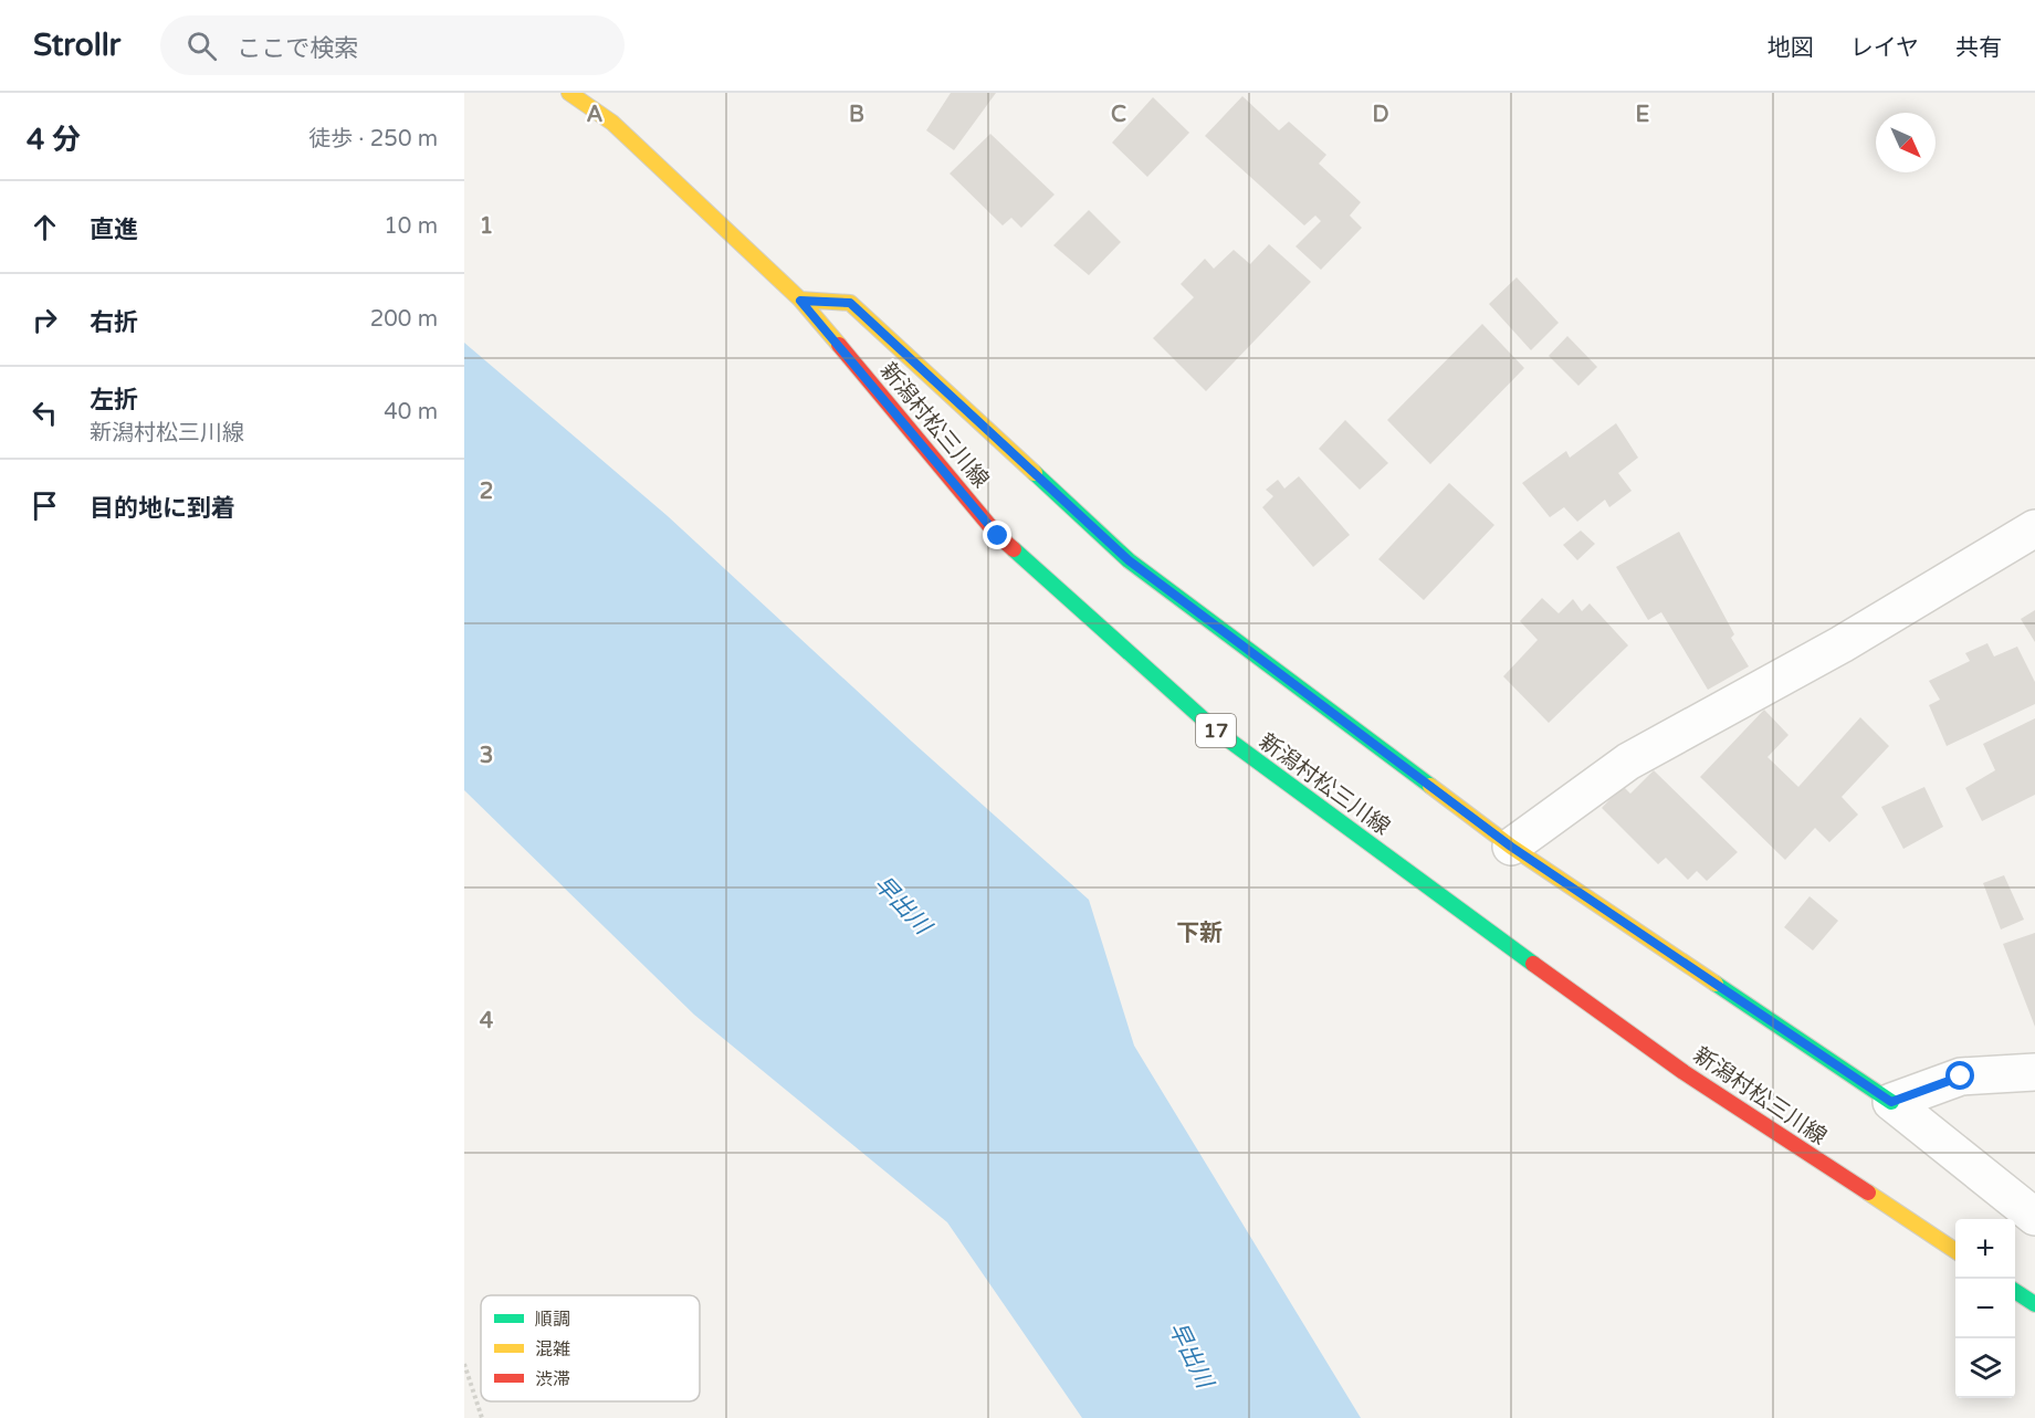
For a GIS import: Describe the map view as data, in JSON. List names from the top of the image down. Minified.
{"streets":{"main road":["新潟村松三川線","17"]},"districts":["下新"],"water":["早出川"],"legend":["順調","混雑","渋滞"],"north":"bottom right","page":{"header":"Strollr","search":"ここで検索","nav":["地図","レイヤ","共有"],"heading":["4 分","徒歩 · 250 m"],"list":[["直進","10 m"],["右折","200 m"],["左折","新潟村松三川線","40 m"],"目的地に到着"],"map_buttons":["+","−"]},"grid":{"columns":["A","B","C","D","E"],"rows":["1","2","3","4"]}}
